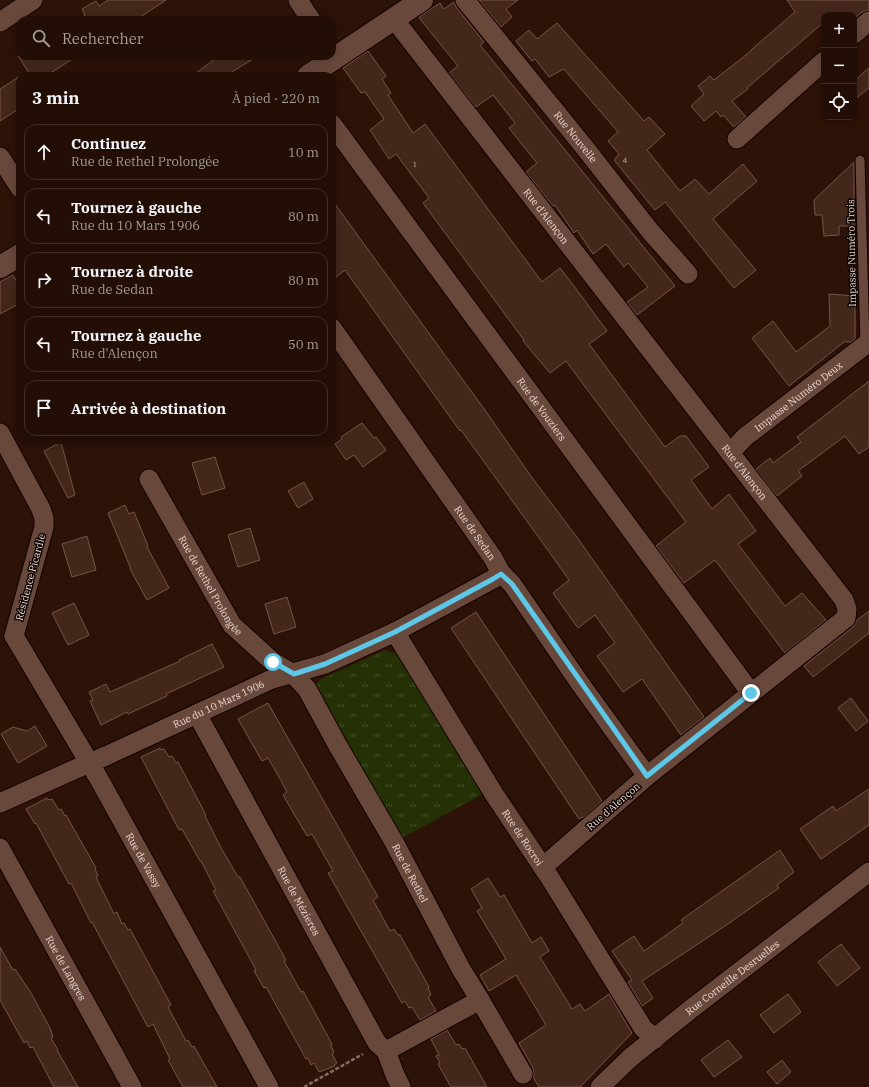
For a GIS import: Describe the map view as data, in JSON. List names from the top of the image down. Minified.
{"streets":{"street":["Rue Nouvelle","Rue d'Alençon","Impasse Numéro Deux","Rue de Vouziers","Rue de Sedan","Résidence Picardie","Rue de Rethel Prolongée","Rue du 10 Mars 1906","Rue de Rocroi","Rue de Vassy","Rue de Rethel","Rue de Mézieres","Rue de Langres","Rue Corneille Desruelles"],"lane":["Impasse Numéro Trois"]},"crossings":[["Rue d'Alençon","Impasse Numéro Deux"],["Rue d'Alençon","Rue de Vouziers"],["Rue d'Alençon","Rue de Sedan"],["Rue d'Alençon","Rue de Rocroi"],["Impasse Numéro Trois","Impasse Numéro Deux"],["Rue de Sedan","Rue du 10 Mars 1906"],["Résidence Picardie","Rue de Vassy"],["Rue de Rethel Prolongée","Rue du 10 Mars 1906"],["Rue de Rethel Prolongée","Rue de Rethel"],["Rue du 10 Mars 1906","Rue de Rocroi"],["Rue du 10 Mars 1906","Rue de Vassy"],["Rue du 10 Mars 1906","Rue de Rethel"],["Rue du 10 Mars 1906","Rue de Mézieres"],["Rue de Rocroi","Rue Corneille Desruelles"]],"house_numbers":["4","1"],"page":{"map_buttons":["+","−"],"search":"Rechercher","heading":["3 min","À pied · 220 m"],"list":[["Continuez","Rue de Rethel Prolongée","10 m"],["Tournez à gauche","Rue du 10 Mars 1906","80 m"],["Tournez à droite","Rue de Sedan","80 m"],["Tournez à gauche","Rue d'Alençon","50 m"],"Arrivée à destination"]}}
